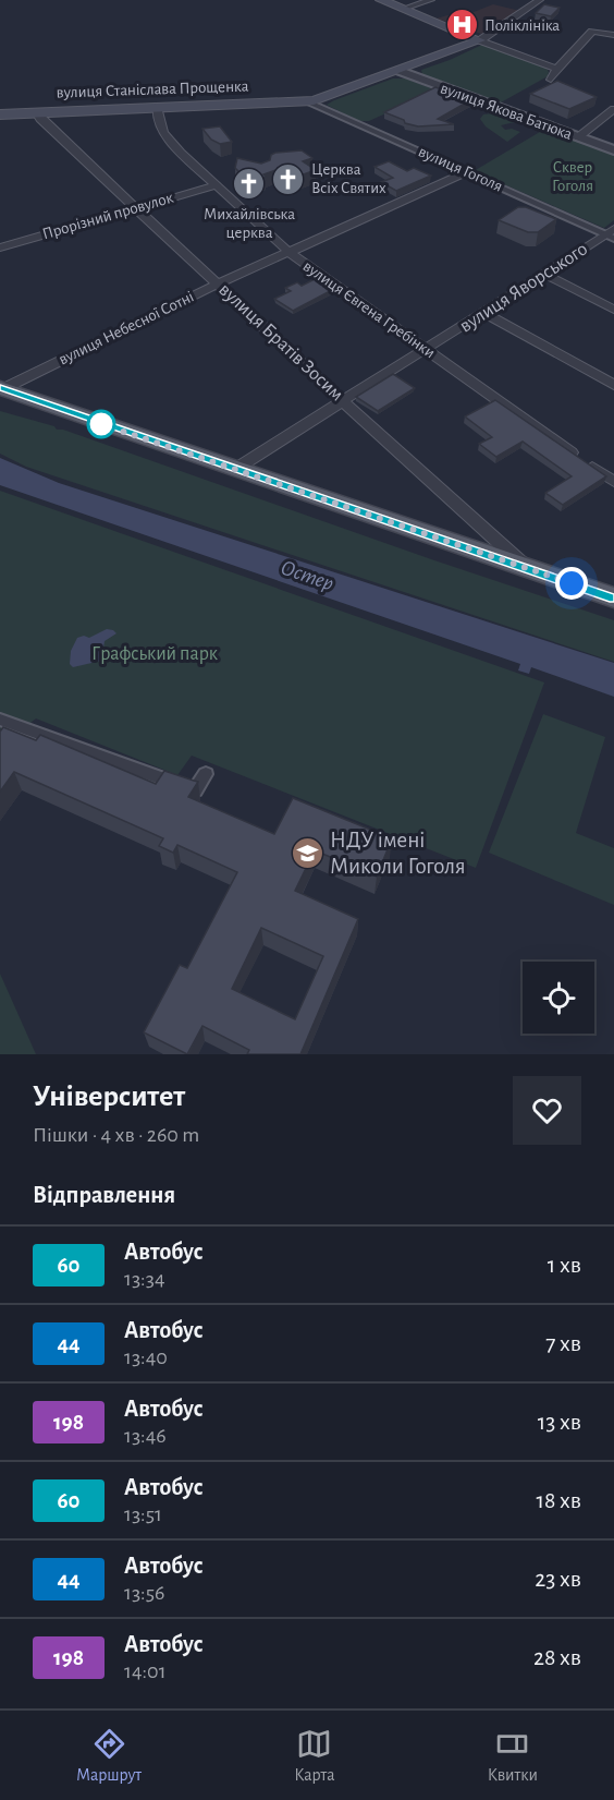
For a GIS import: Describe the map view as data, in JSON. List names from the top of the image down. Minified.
{"streets":{"main road":["вулиця Станіслава Прощенка"],"street":["вулиця Якова Батюка","вулиця Гоголя","Прорізний провулок","вулиця Яворського","вулиця Євгена Гребінки","вулиця Небесної Сотні","вулиця Братів Зосим"]},"crossings":[["вулиця Станіслава Прощенка","вулиця Якова Батюка"],["вулиця Станіслава Прощенка","вулиця Гоголя"],["вулиця Станіслава Прощенка","вулиця Євгена Гребінки"],["вулиця Станіслава Прощенка","вулиця Братів Зосим"],["вулиця Гоголя","вулиця Яворського"],["вулиця Гоголя","вулиця Небесної Сотні"],["Прорізний провулок","вулиця Євгена Гребінки"],["Прорізний провулок","вулиця Братів Зосим"],["вулиця Яворського","вулиця Євгена Гребінки"],["вулиця Яворського","вулиця Братів Зосим"],["вулиця Євгена Гребінки","вулиця Небесної Сотні"],["вулиця Небесної Сотні","вулиця Братів Зосим"]],"water":["Остер"],"parks":["Сквер Гоголя","Графський парк"],"places":{"hospital":["Поліклініка"],"church":["Церква Всіх Святих","Михайлівська церква"],"school or university":["НДУ імені Миколи Гоголя"]},"lines":["bus line 60"],"page":{"heading":[["Університет","Пішки · 4 хв · 260 m"],"Відправлення"],"list":[{"mark":"60","name":"Автобус","note":"13:34","value":"1 хв"},{"mark":"44","name":"Автобус","note":"13:40","value":"7 хв"},{"mark":"198","name":"Автобус","note":"13:46","value":"13 хв"},{"mark":"60","name":"Автобус","note":"13:51","value":"18 хв"},{"mark":"44","name":"Автобус","note":"13:56","value":"23 хв"},{"mark":"198","name":"Автобус","note":"14:01","value":"28 хв"}],"tabs":["Маршрут","Карта","Квитки"]}}
